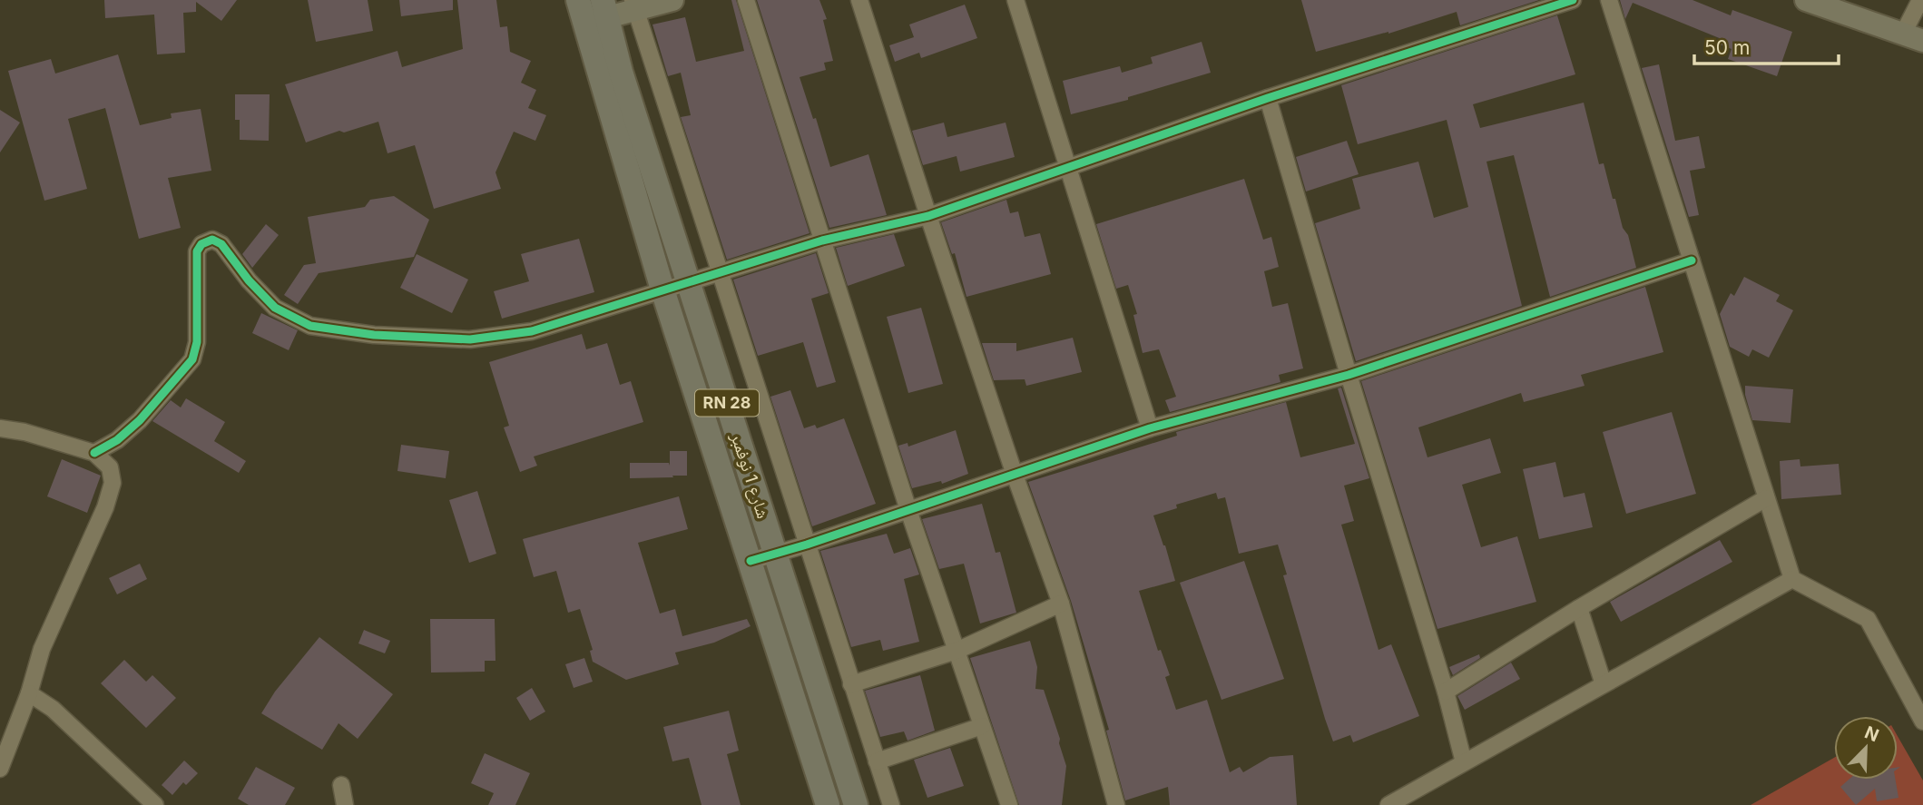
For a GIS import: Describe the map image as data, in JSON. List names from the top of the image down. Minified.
{"streets":{"main road":["RN 28","شارع 1 نوفمبر"]},"scale_bar":"50 m","north":"top right"}
